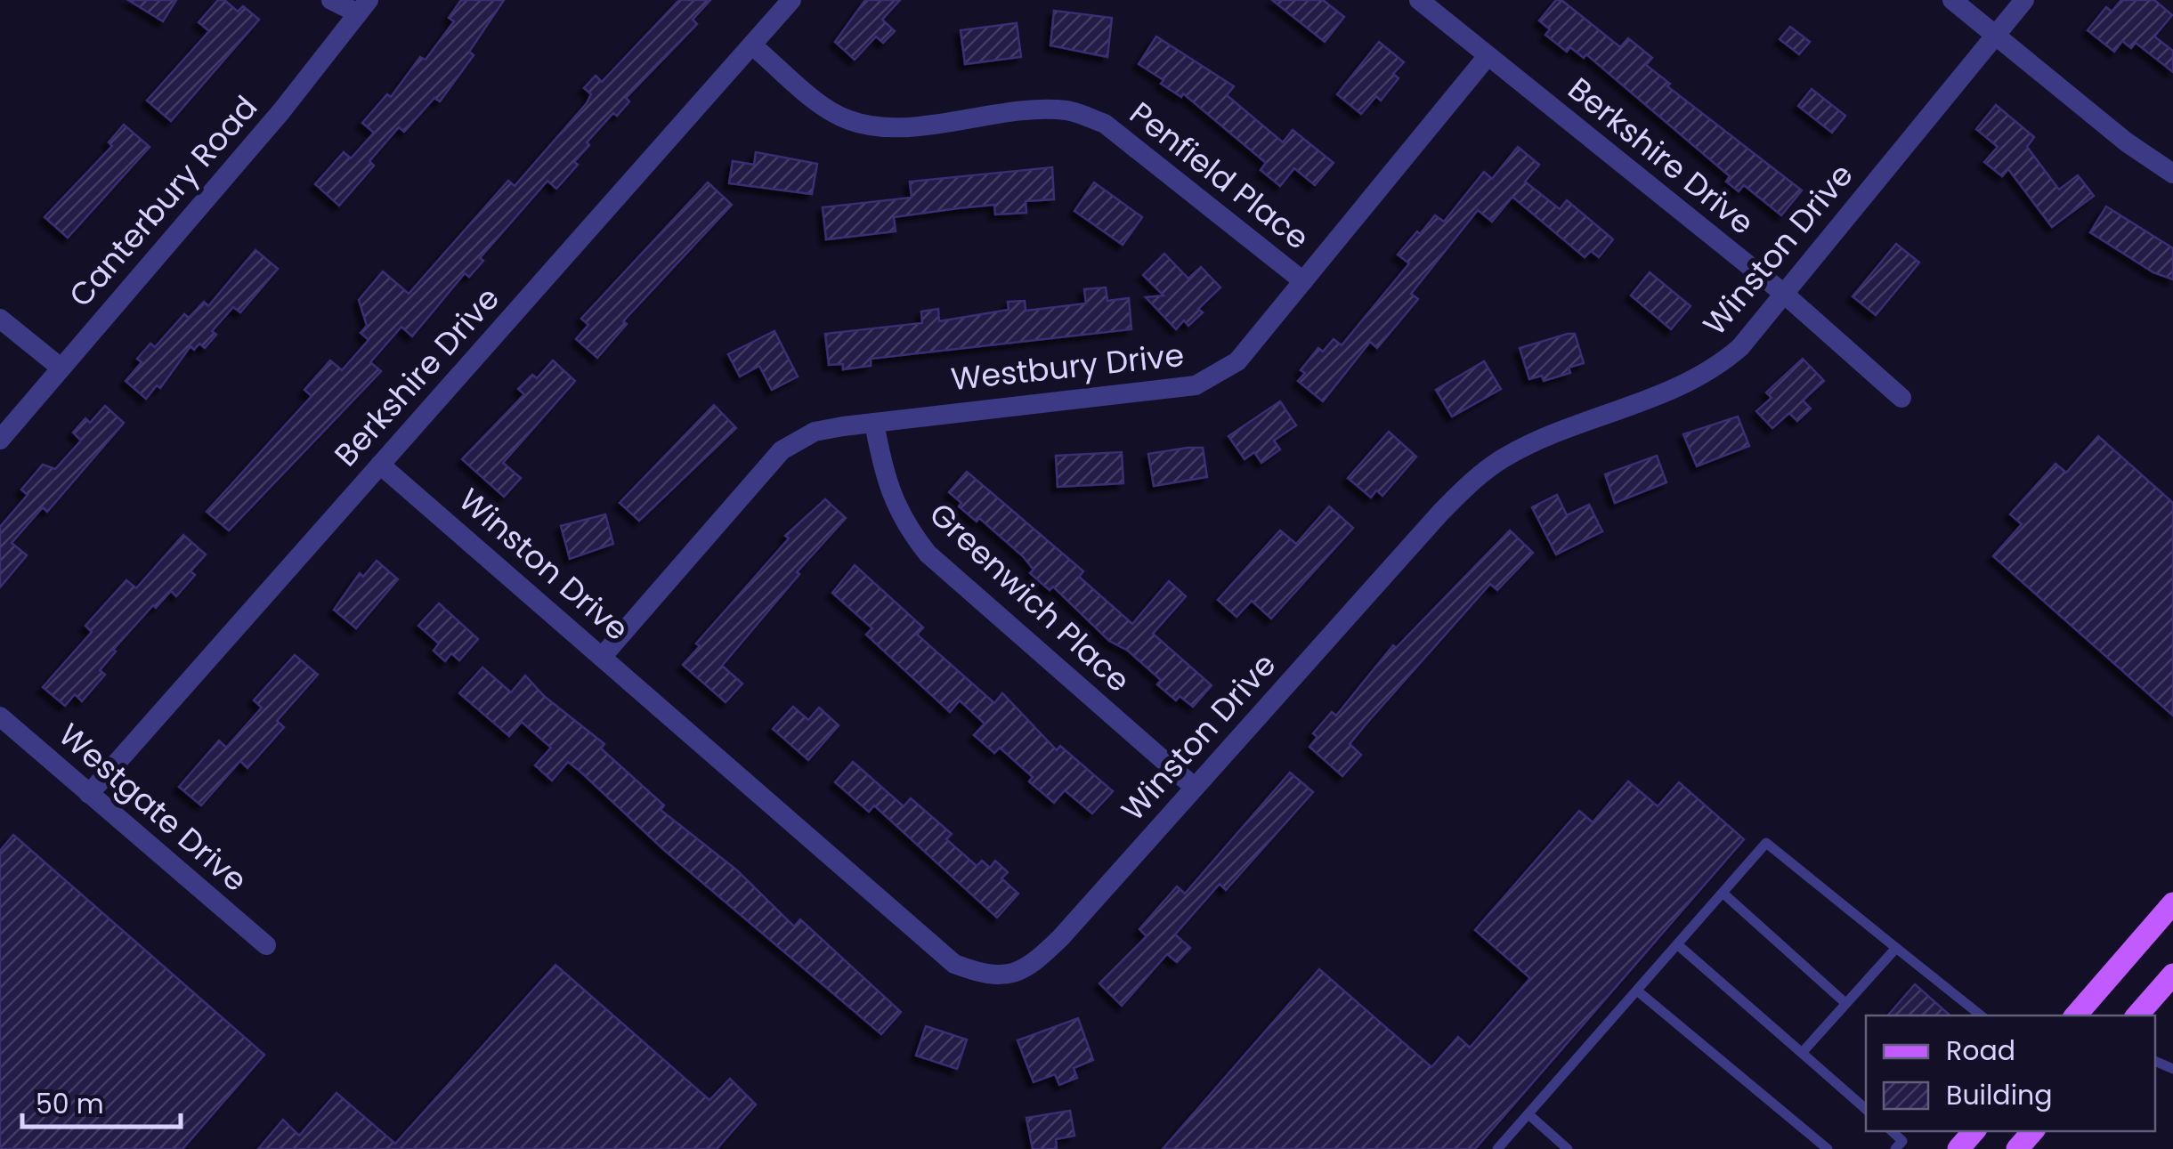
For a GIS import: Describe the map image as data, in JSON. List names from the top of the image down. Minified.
{"streets":{"street":["Berkshire Drive","Penfield Place","Canterbury Road","Winston Drive","Westbury Drive","Greenwich Place","Westgate Drive"]},"crossings":[["Berkshire Drive","Penfield Place"],["Berkshire Drive","Winston Drive"],["Berkshire Drive","Westbury Drive"],["Berkshire Drive","Westgate Drive"],["Penfield Place","Westbury Drive"],["Winston Drive","Westbury Drive"],["Winston Drive","Greenwich Place"],["Westbury Drive","Greenwich Place"]],"legend":["Road","Building"],"scale_bar":"50 m"}
